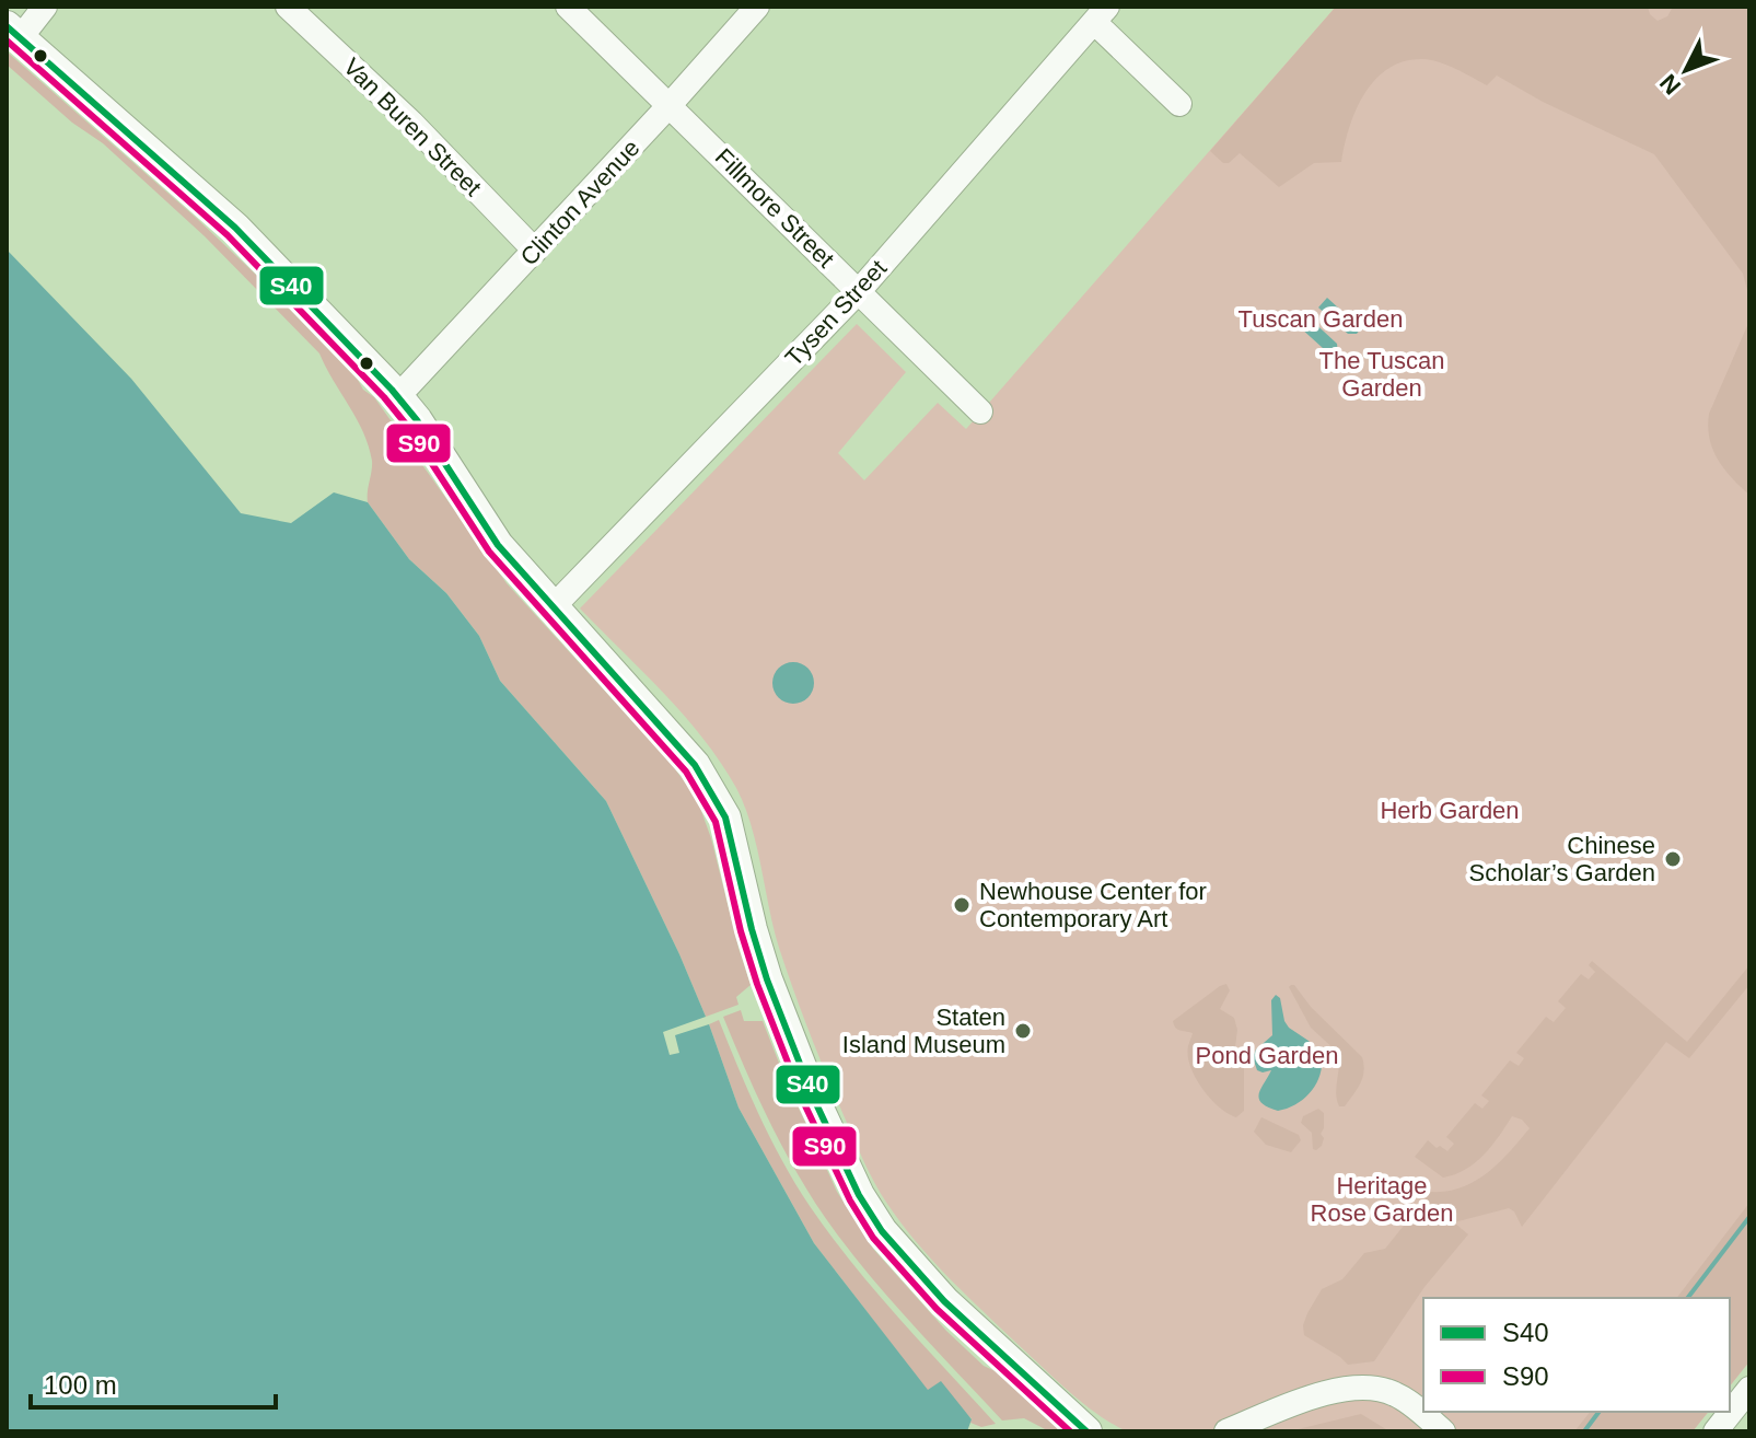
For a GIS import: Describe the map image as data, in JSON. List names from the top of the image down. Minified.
{"streets":{"street":["Van Buren Street","Clinton Avenue","Fillmore Street","Tysen Street"]},"crossings":[["Van Buren Street","Clinton Avenue"],["Clinton Avenue","Fillmore Street"],["Fillmore Street","Tysen Street"]],"parks":["Tuscan Garden","The Tuscan Garden","Herb Garden","Pond Garden","Heritage Rose Garden"],"places":["Chinese Scholar’s Garden","Newhouse Center for Contemporary Art","Staten Island Museum"],"lines":["transit line S40","transit line S90"],"legend":["S40","S90"],"scale_bar":"100 m","north":"bottom left"}
